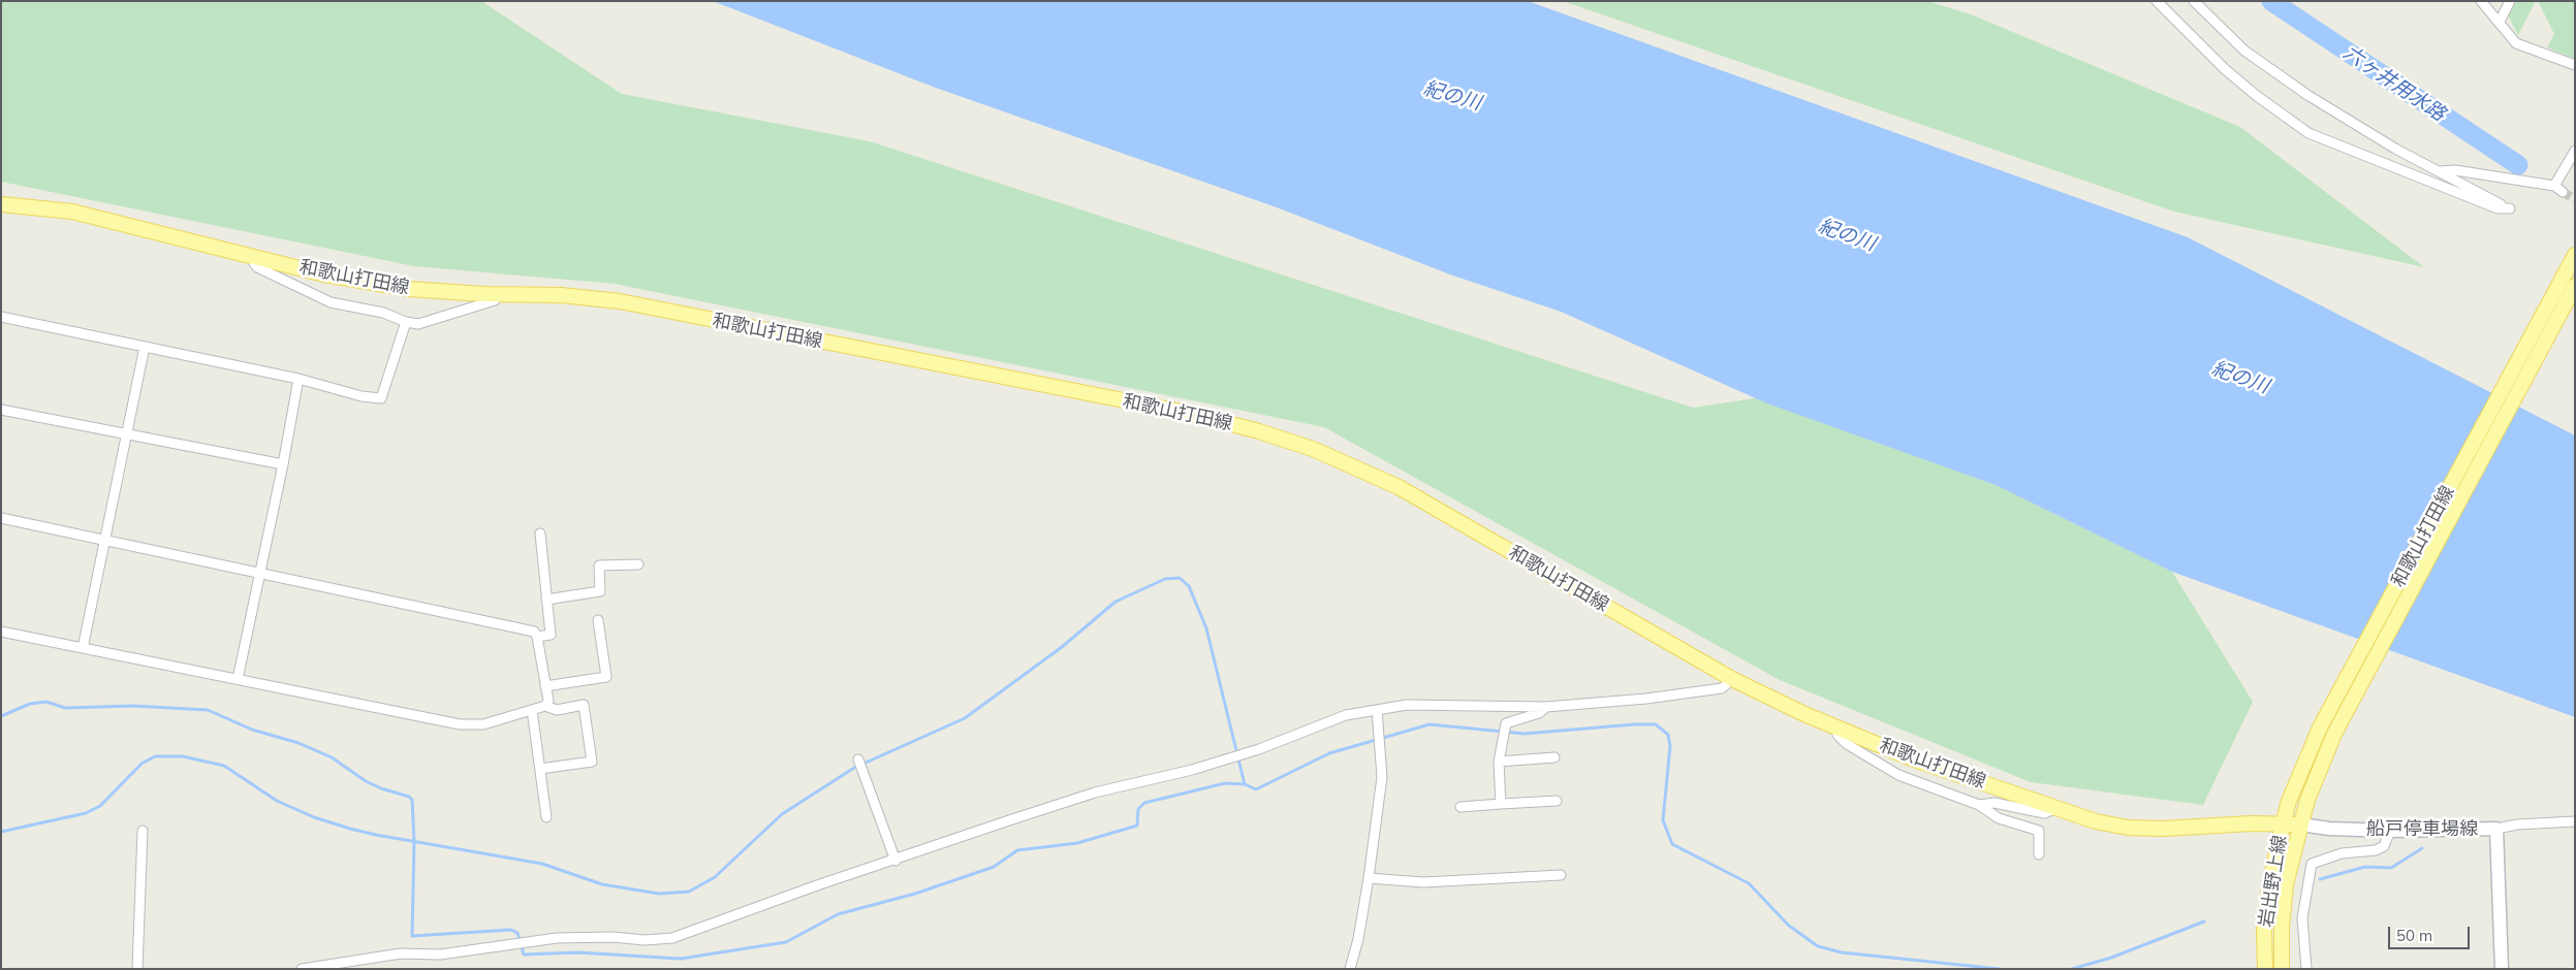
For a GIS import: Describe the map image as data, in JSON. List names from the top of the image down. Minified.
{"streets":{"main road":["和歌山打田線","船戸停車場線","岩出野上線"]},"crossings":[["和歌山打田線","船戸停車場線"],["和歌山打田線","岩出野上線"],["船戸停車場線","岩出野上線"]],"water":["六ヶ井用水路","紀の川"],"scale_bar":"50 m"}
